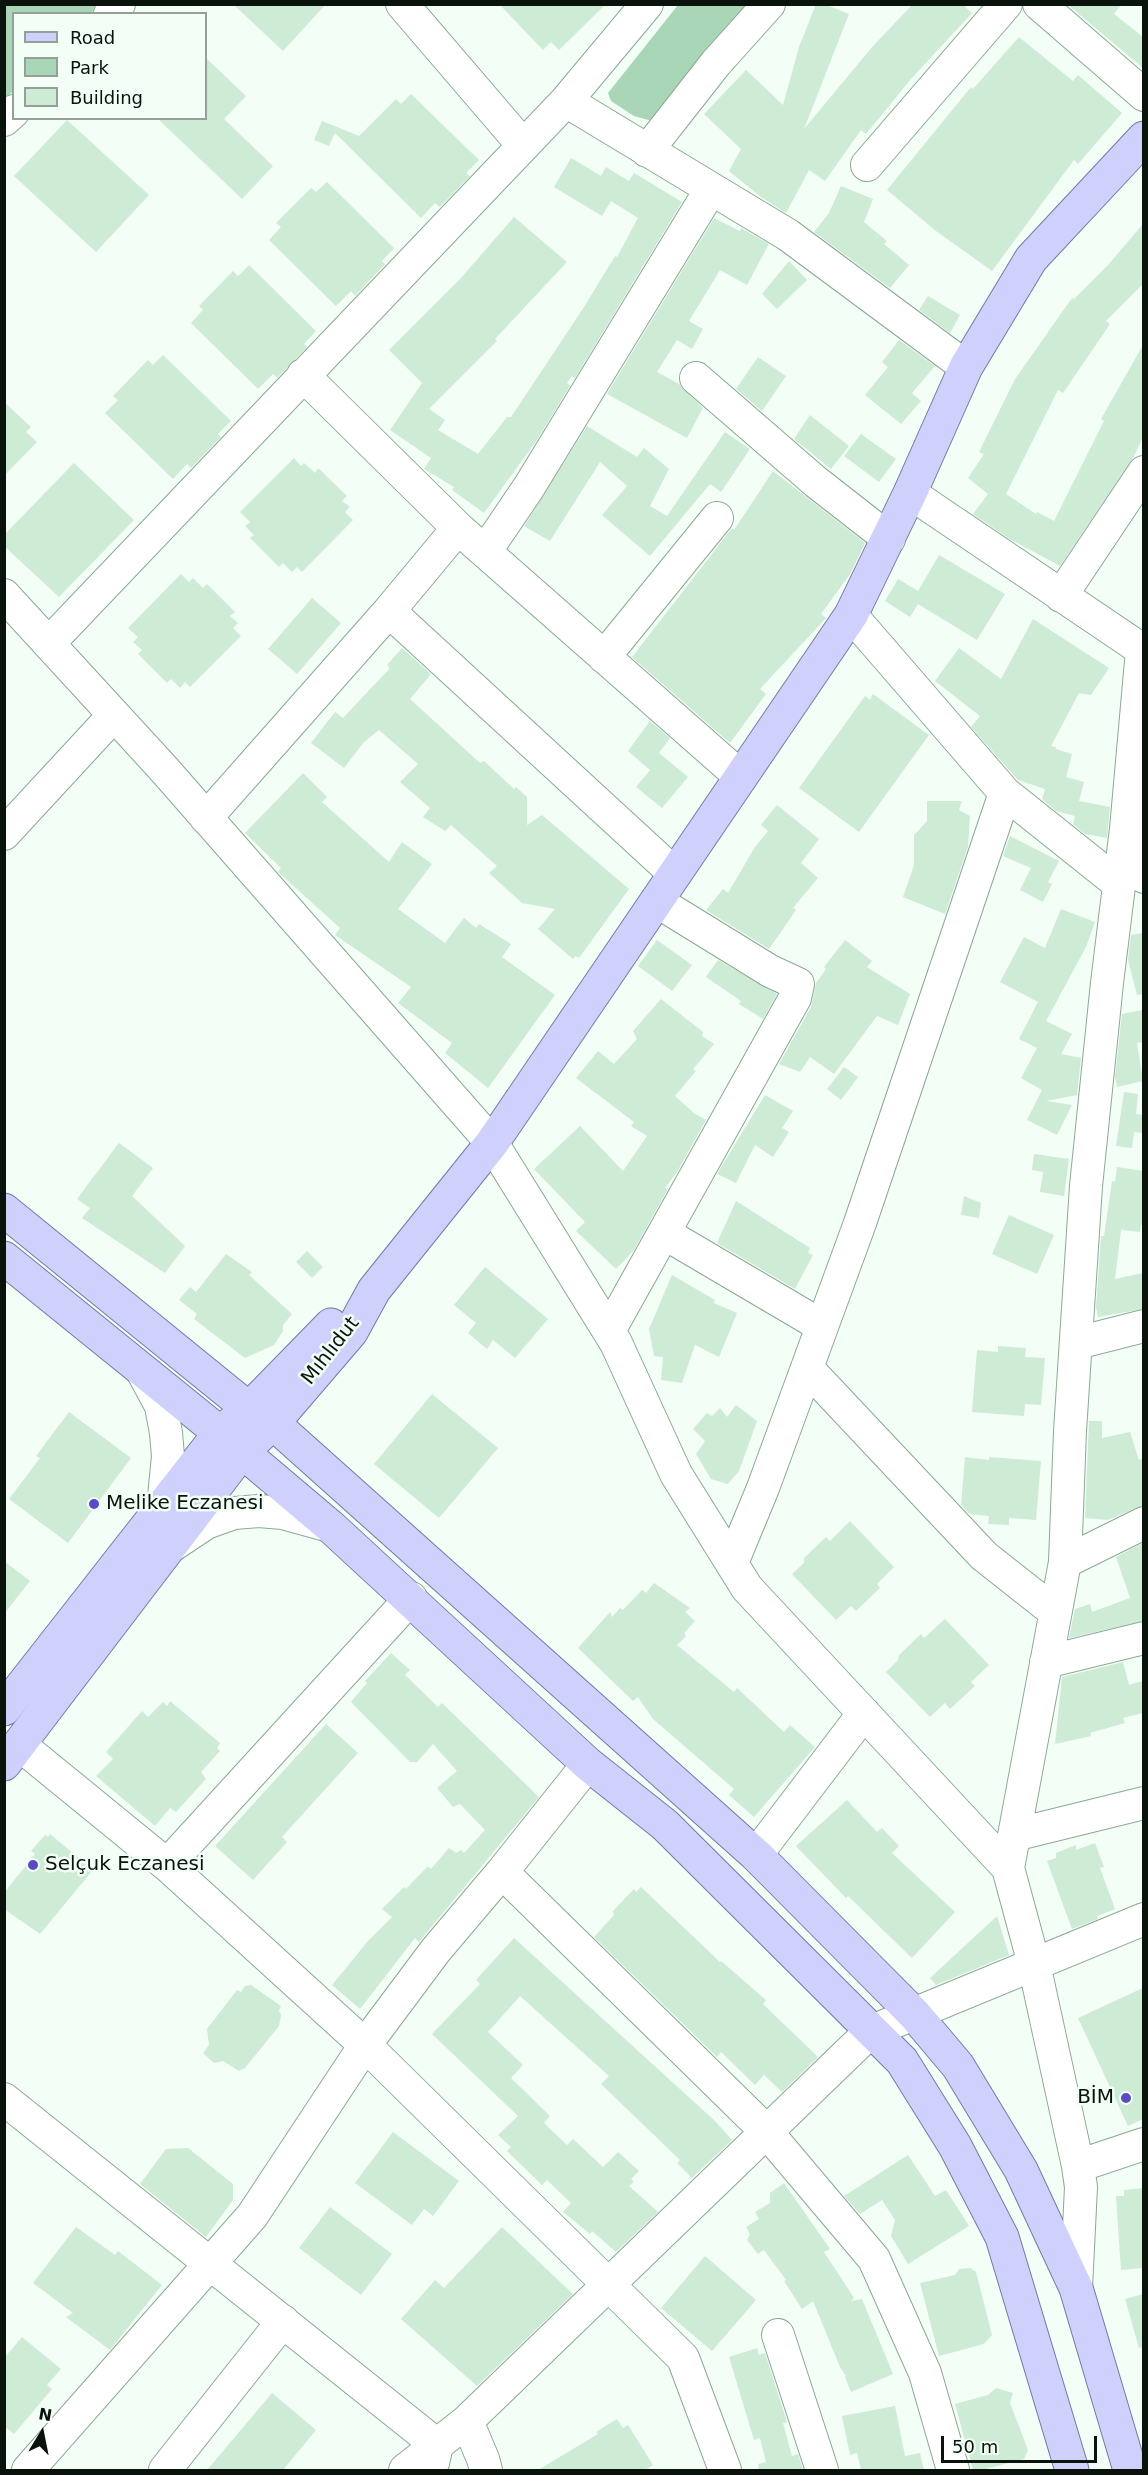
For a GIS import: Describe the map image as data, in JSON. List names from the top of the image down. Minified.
{"streets":{"main road":["Mıhlıdut"]},"places":["Melike Eczanesi","Selçuk Eczanesi","BİM"],"legend":["Road","Park","Building"],"scale_bar":"50 m","north":"top"}
